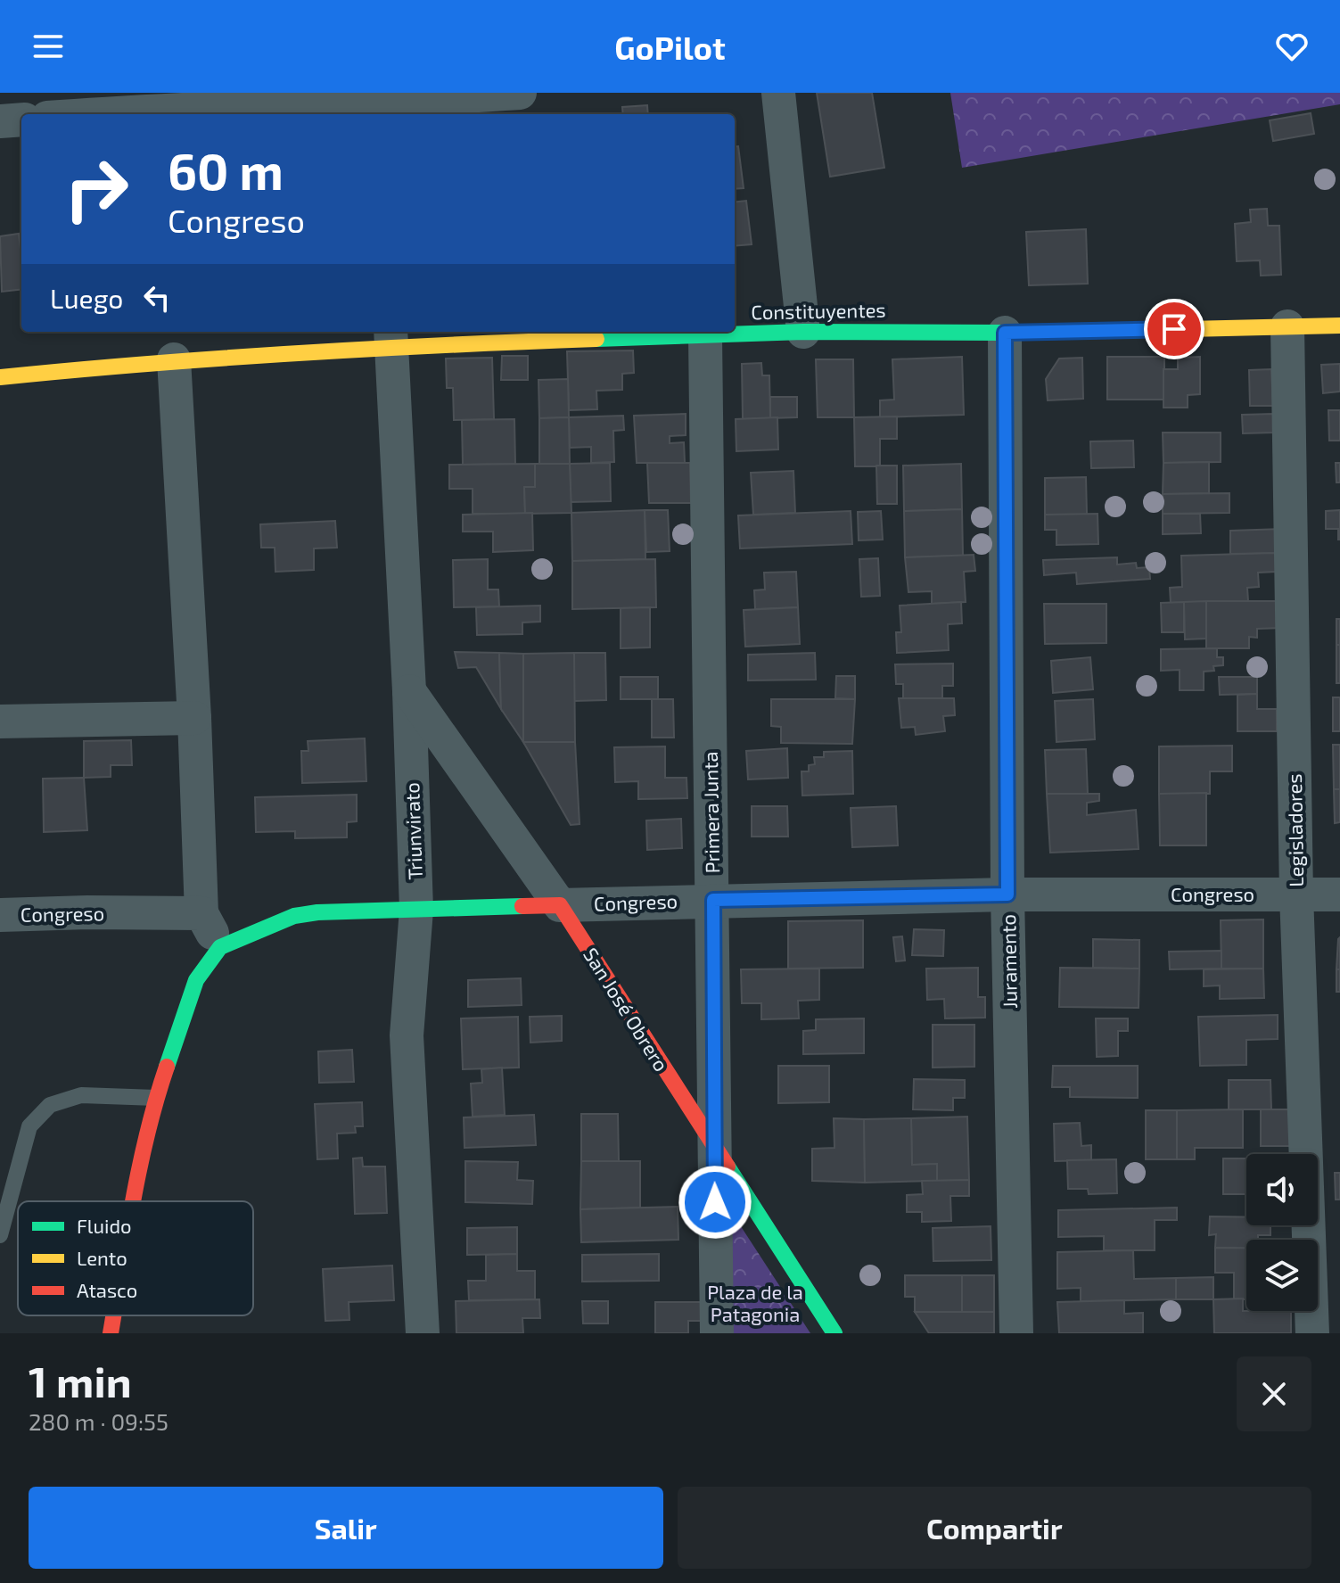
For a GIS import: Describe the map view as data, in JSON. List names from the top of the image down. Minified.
{"streets":{"street":["Constituyentes","Primera Junta","Legisladores","Triunvirato","Congreso","Juramento","San José Obrero"]},"crossings":[["Constituyentes","Primera Junta"],["Constituyentes","Legisladores"],["Constituyentes","Triunvirato"],["Constituyentes","Juramento"],["Primera Junta","Congreso"],["Primera Junta","San José Obrero"],["Legisladores","Congreso"],["Triunvirato","Congreso"],["Triunvirato","San José Obrero"],["Congreso","Juramento"],["Congreso","San José Obrero"]],"parks":["Plaza de la Patagonia"],"legend":["Fluido","Lento","Atasco"],"page":{"header":"GoPilot","turn":["60 m","Congreso"],"then":"Luego","heading":["1 min","280 m · 09:55"],"buttons":["Salir","Compartir"]}}
